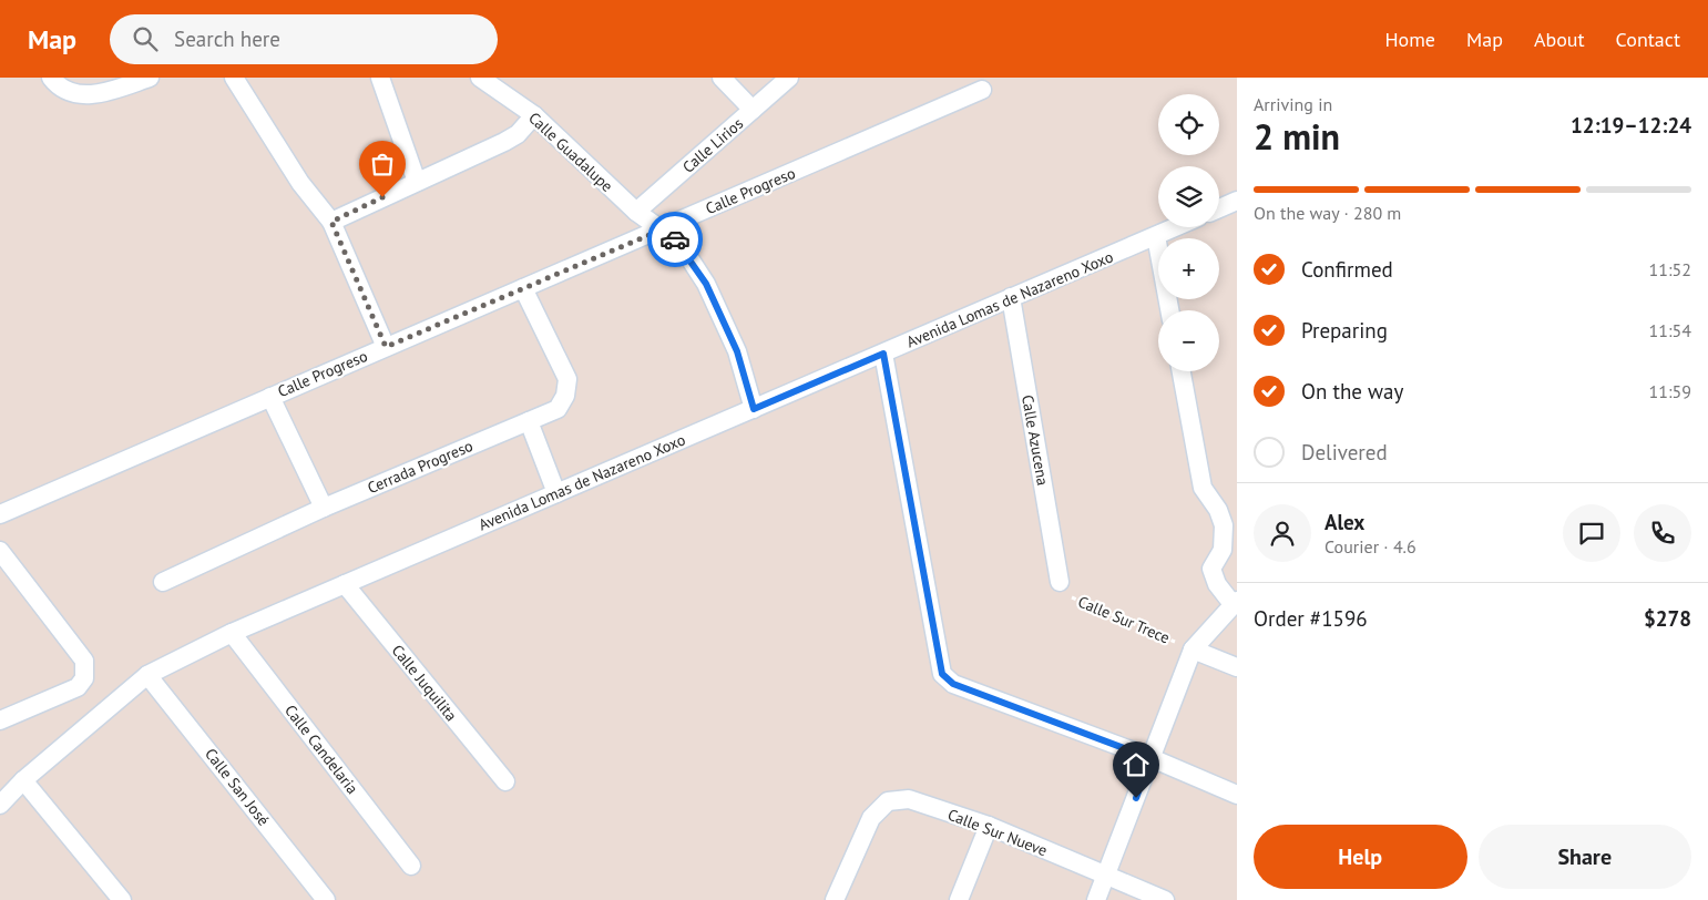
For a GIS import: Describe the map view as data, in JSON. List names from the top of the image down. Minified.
{"streets":{"street":["Calle Lirios","Calle Guadalupe","Calle Progreso","Avenida Lomas de Nazareno Xoxo","Calle Azucena","Cerrada Progreso","Calle Juquilita","Calle Candelaria","Calle San José","Calle Sur Nueve"],"path":["Calle Sur Trece"]},"crossings":[["Calle Lirios","Calle Guadalupe"],["Calle Guadalupe","Calle Progreso"],["Calle Guadalupe","Avenida Lomas de Nazareno Xoxo"],["Calle Progreso","Cerrada Progreso"],["Avenida Lomas de Nazareno Xoxo","Calle Azucena"],["Avenida Lomas de Nazareno Xoxo","Calle Juquilita"],["Avenida Lomas de Nazareno Xoxo","Calle Candelaria"],["Avenida Lomas de Nazareno Xoxo","Calle San José"],["Calle Azucena","Calle Sur Trece"]],"page":{"header":"Map","search":"Search here","nav":["Home","Map","About","Contact"],"heading":["2 min","Arriving in","12:19–12:24"],"panel":["Alex","Courier · 4.6","Order #1596","$278"],"map_buttons":["+","−"],"bar":"On the way · 280 m","list":[["Confirmed","11:52"],["Preparing","11:54"],["On the way","11:59"],"Delivered"],"buttons":["Help","Share"]}}
